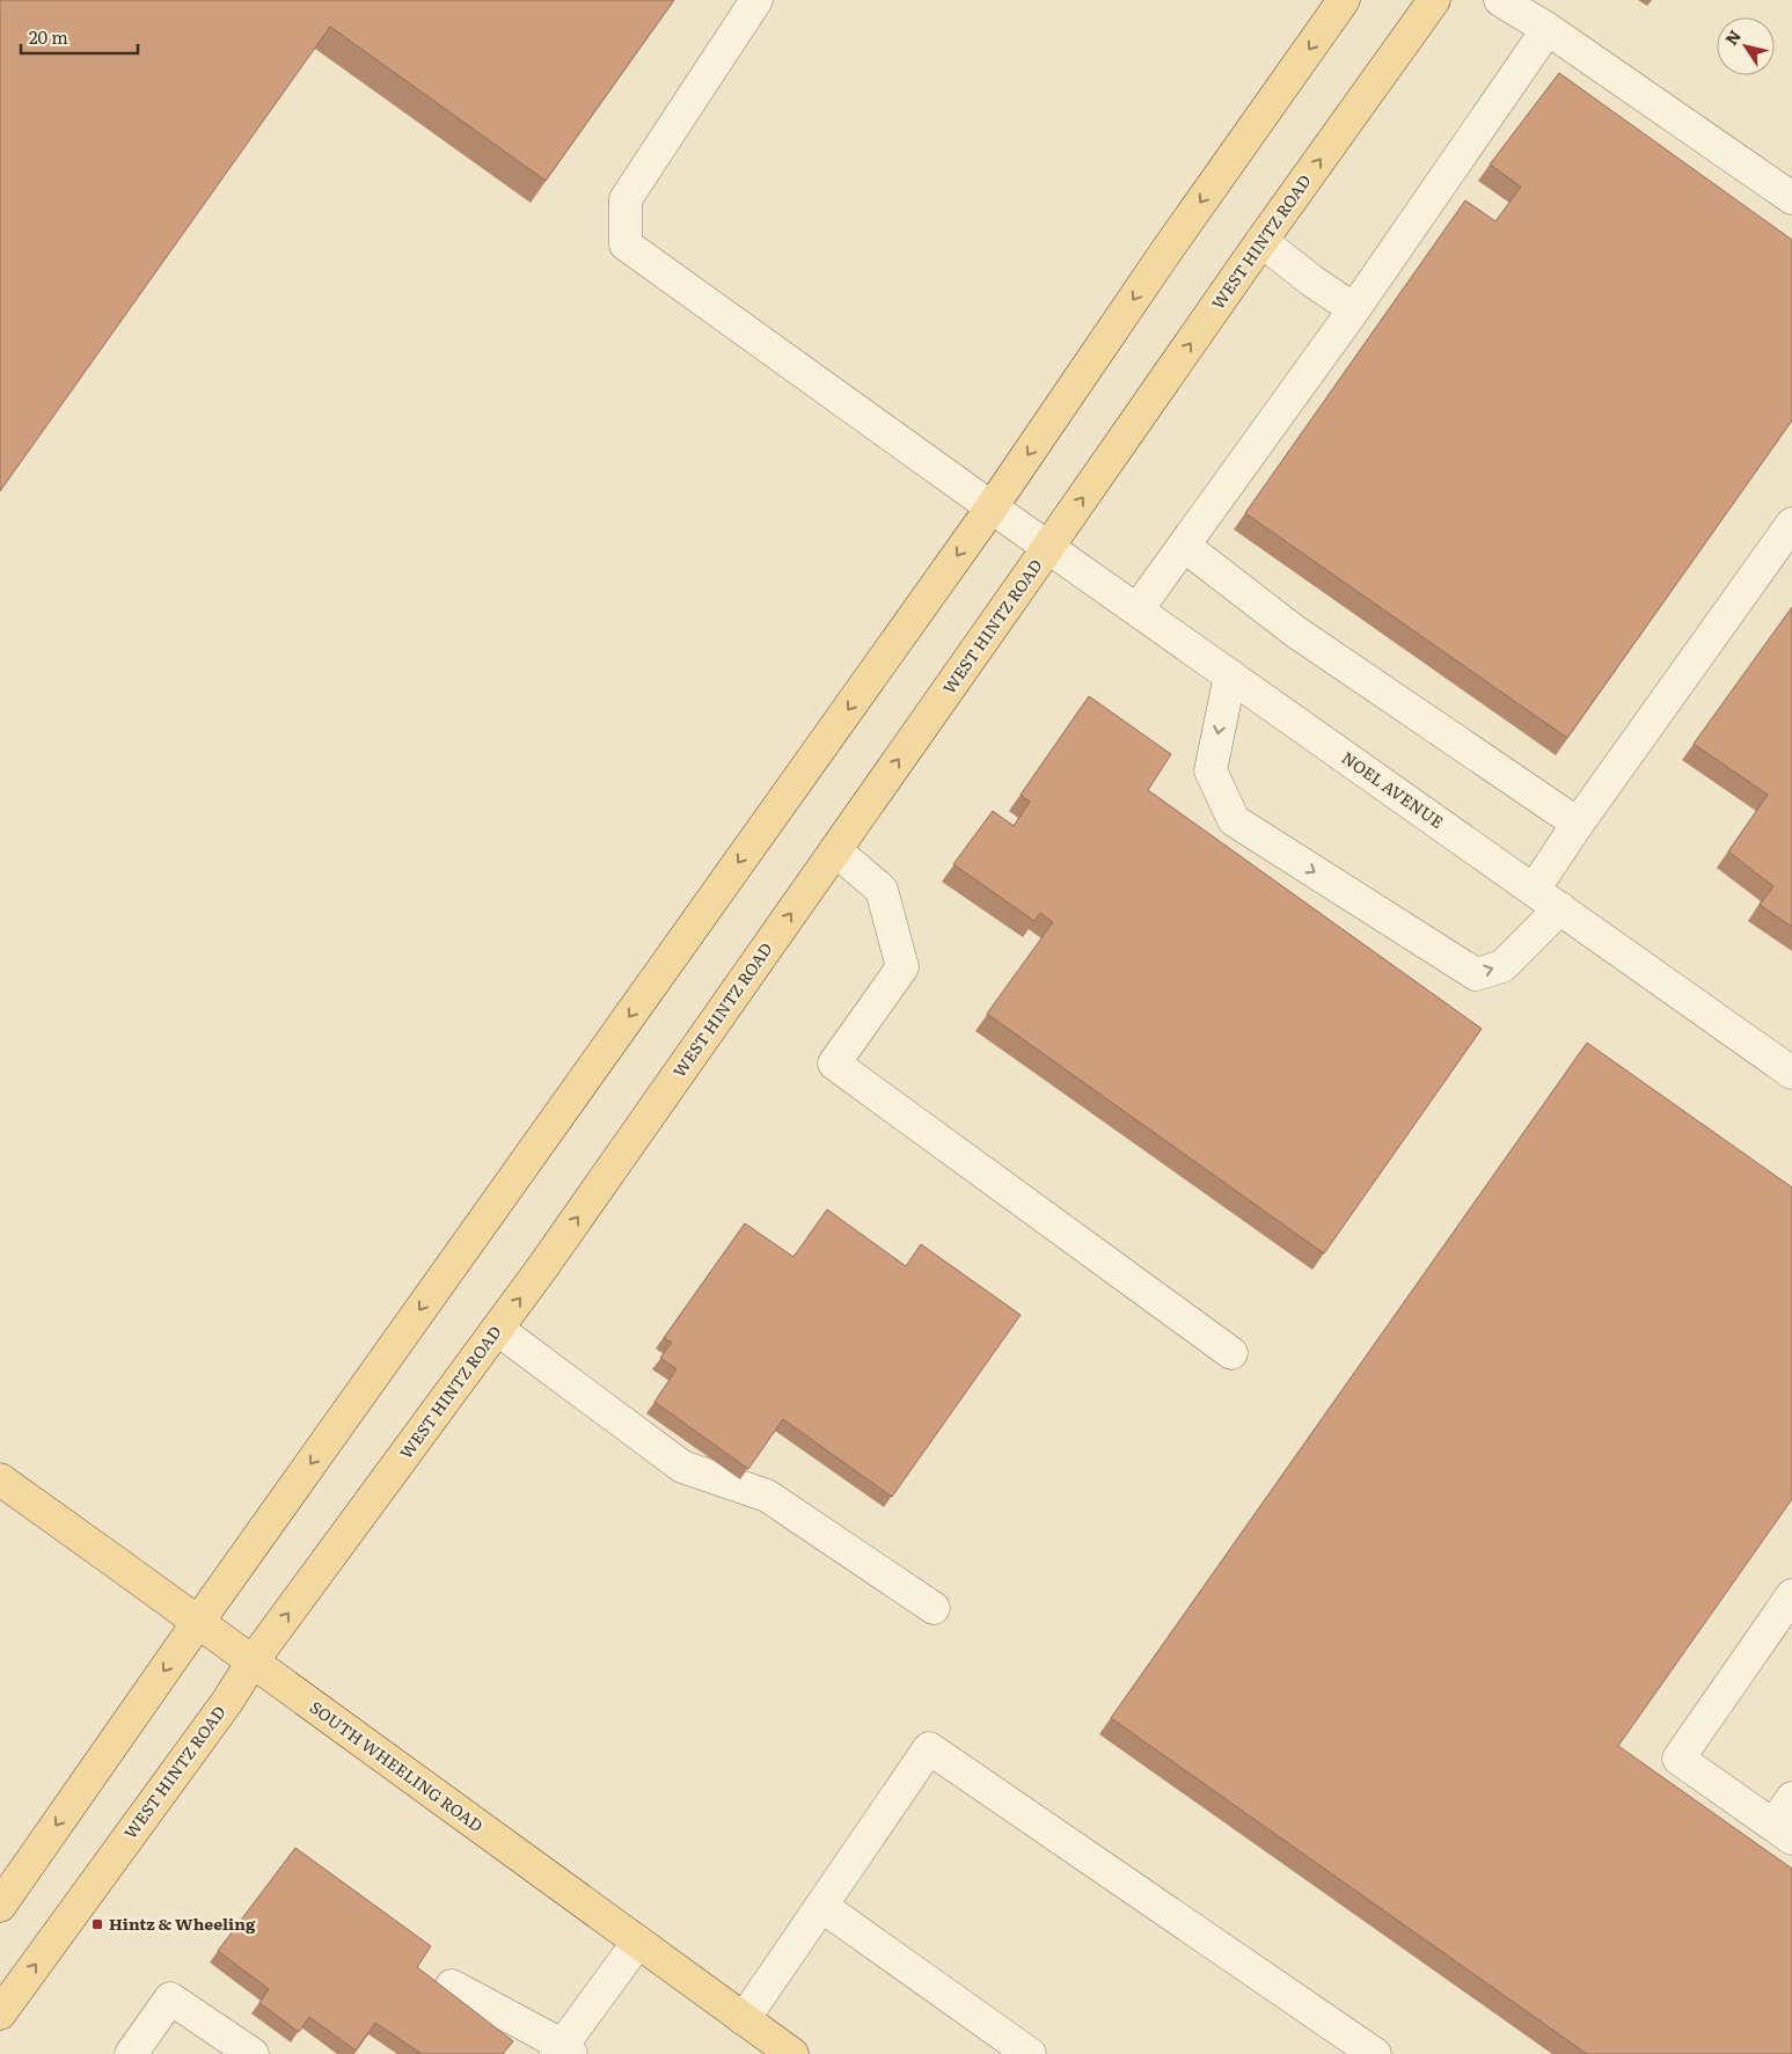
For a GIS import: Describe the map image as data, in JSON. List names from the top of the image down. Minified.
{"streets":{"main road":["WEST HINTZ ROAD","SOUTH WHEELING ROAD"],"street":["NOEL AVENUE"]},"crossings":[["WEST HINTZ ROAD","NOEL AVENUE"],["WEST HINTZ ROAD","SOUTH WHEELING ROAD"]],"places":{"transit":["Hintz & Wheeling"]},"scale_bar":"20 m","north":"top left"}
